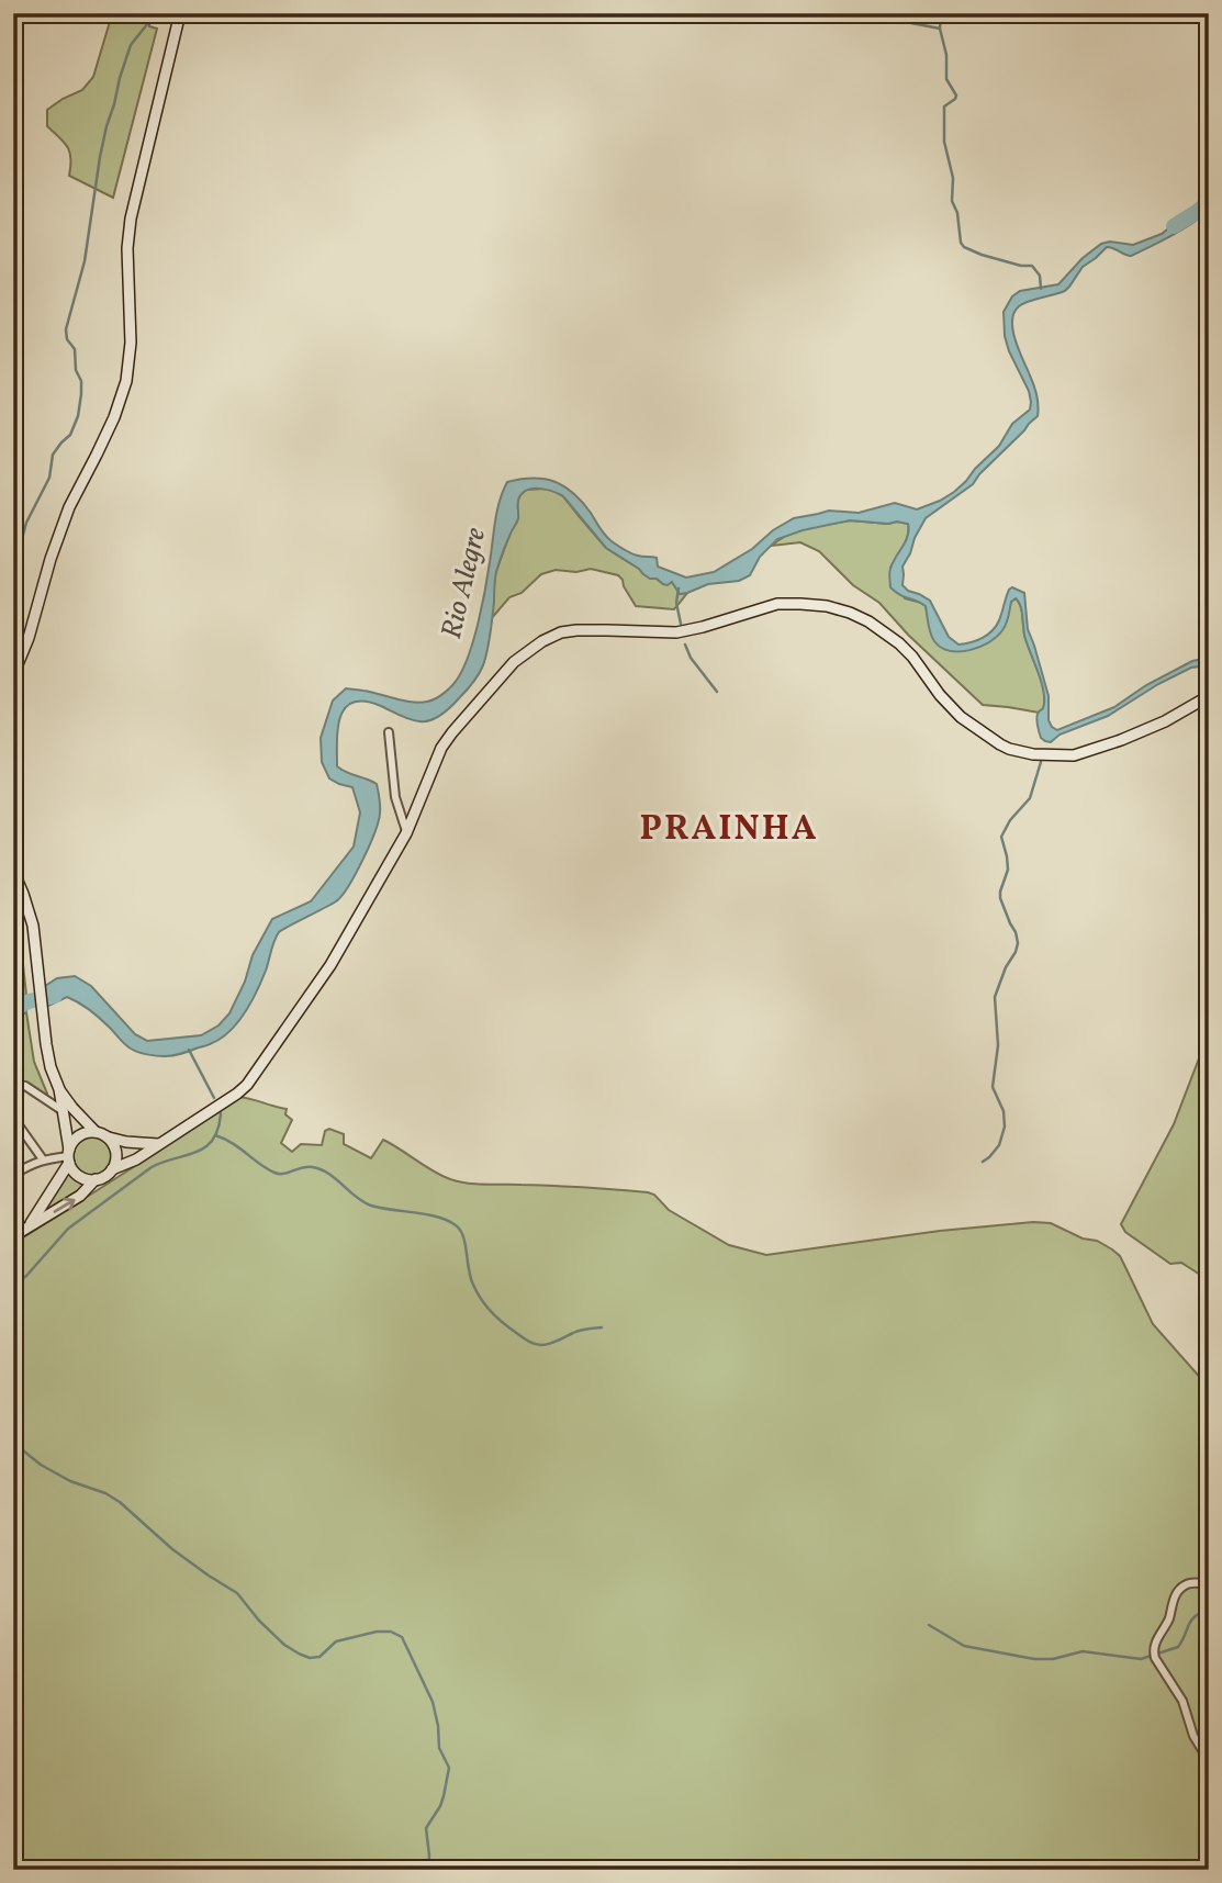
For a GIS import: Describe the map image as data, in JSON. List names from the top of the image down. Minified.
{"districts":["PRAINHA"],"water":["Rio Alegre"]}
